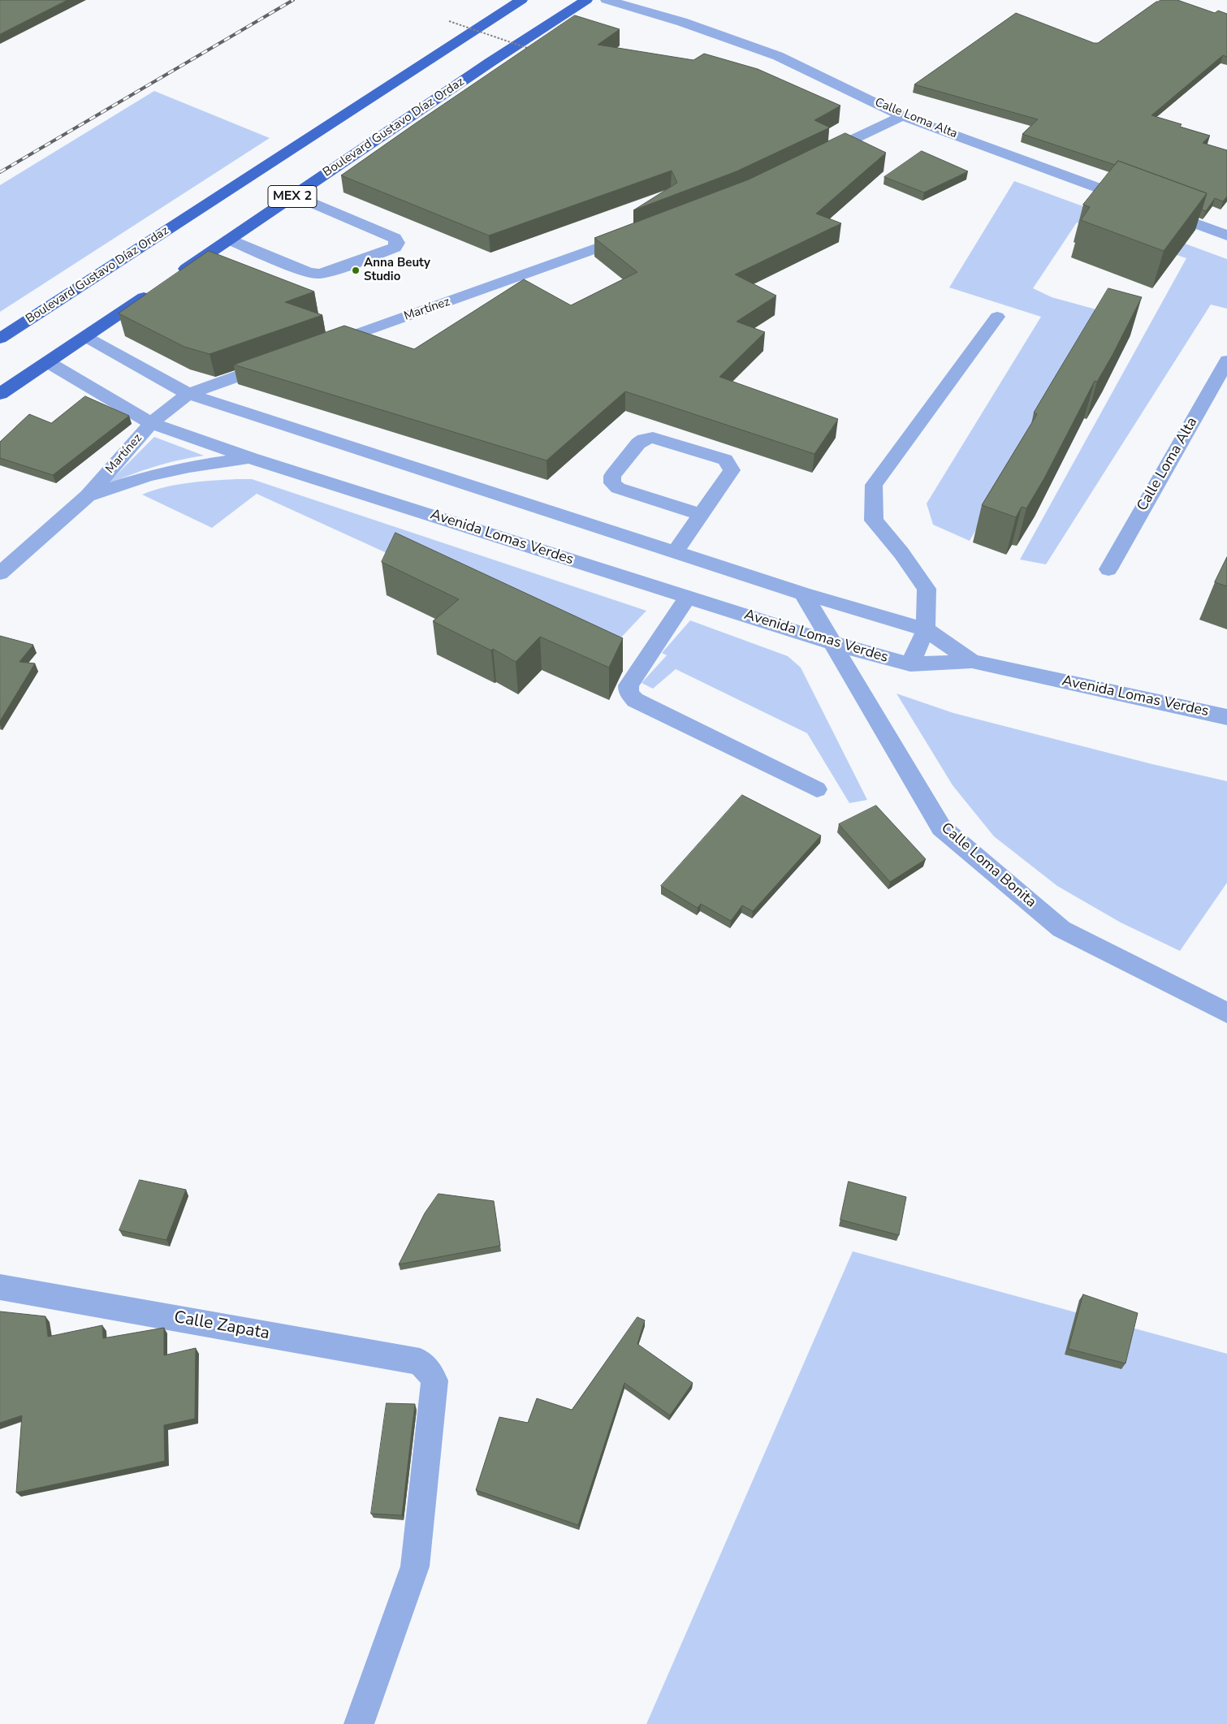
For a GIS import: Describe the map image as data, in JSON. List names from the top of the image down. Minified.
{"streets":{"main road":["Boulevard Gustavo Díaz Ordaz","MEX 2"],"street":["Calle Loma Alta","Martínez","Avenida Lomas Verdes","Calle Loma Bonita","Calle Zapata"]},"crossings":[["Martínez","Avenida Lomas Verdes"],["Avenida Lomas Verdes","Calle Loma Bonita"]],"places":["Anna Beuty Studio"]}
